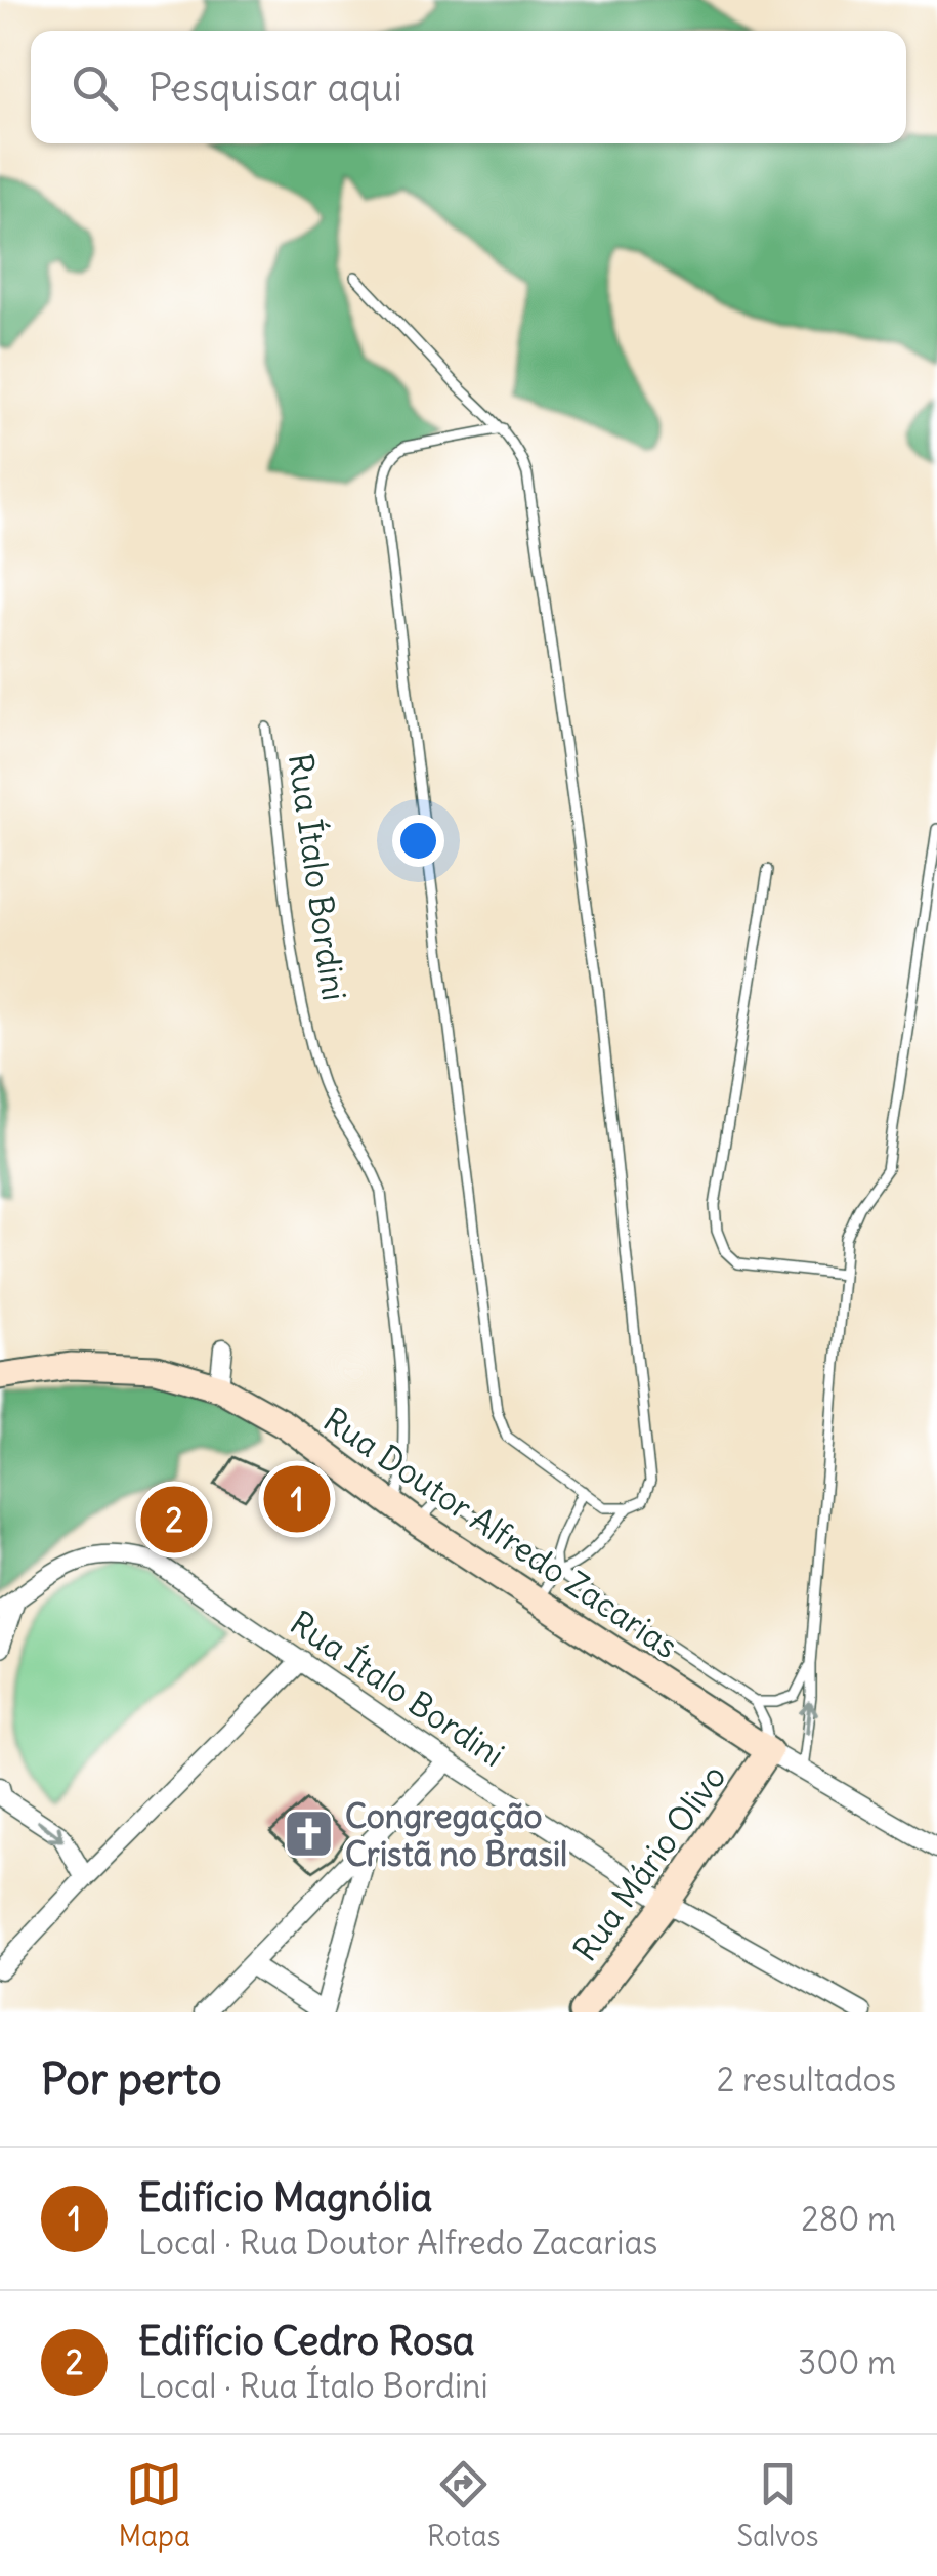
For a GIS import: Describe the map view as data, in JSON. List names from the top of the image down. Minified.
{"streets":{"street":["Rua Ítalo Bordini","Rua Doutor Alfredo Zacarias","Rua Mário Olivo"]},"crossings":[["Rua Ítalo Bordini","Rua Doutor Alfredo Zacarias"],["Rua Ítalo Bordini","Rua Mário Olivo"],["Rua Doutor Alfredo Zacarias","Rua Mário Olivo"]],"places":{"church":["Congregação Cristã no Brasil"]},"page":{"search":"Pesquisar aqui","pins":["1","2"],"heading":["Por perto","2 resultados"],"list":[{"mark":"1","name":"Edifício Magnólia","note":"Local · Rua Doutor Alfredo Zacarias","value":"280 m"},{"mark":"2","name":"Edifício Cedro Rosa","note":"Local · Rua Ítalo Bordini","value":"300 m"}],"nav":["Mapa","Rotas","Salvos"]}}
